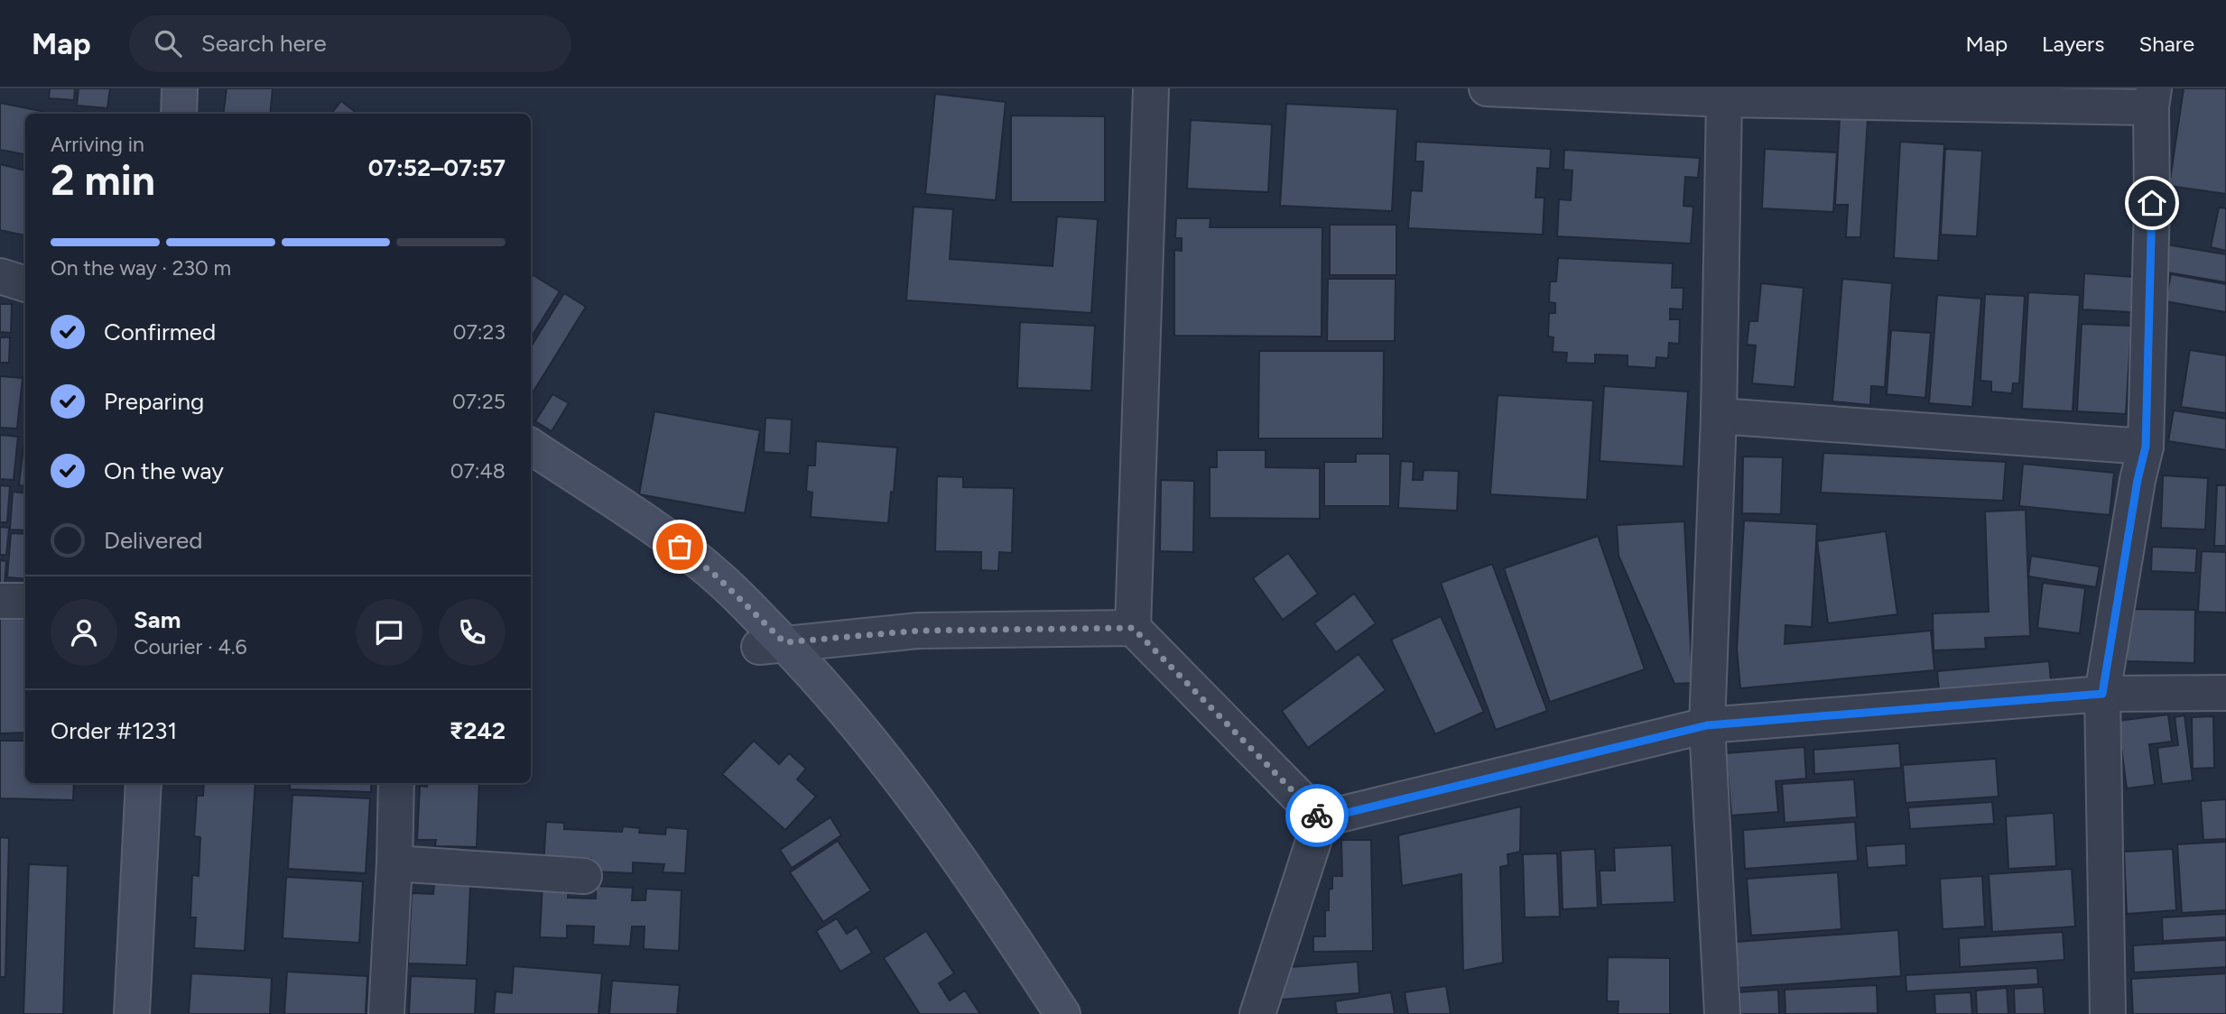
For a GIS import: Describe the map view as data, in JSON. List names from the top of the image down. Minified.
{"page":{"header":"Map","search":"Search here","nav":["Map","Layers","Share"],"heading":["2 min","Arriving in","07:52–07:57"],"panel":["Sam","Courier · 4.6","Order #1231","₹242"],"bar":"On the way · 230 m","list":[["Confirmed","07:23"],["Preparing","07:25"],["On the way","07:48"],"Delivered"]}}
